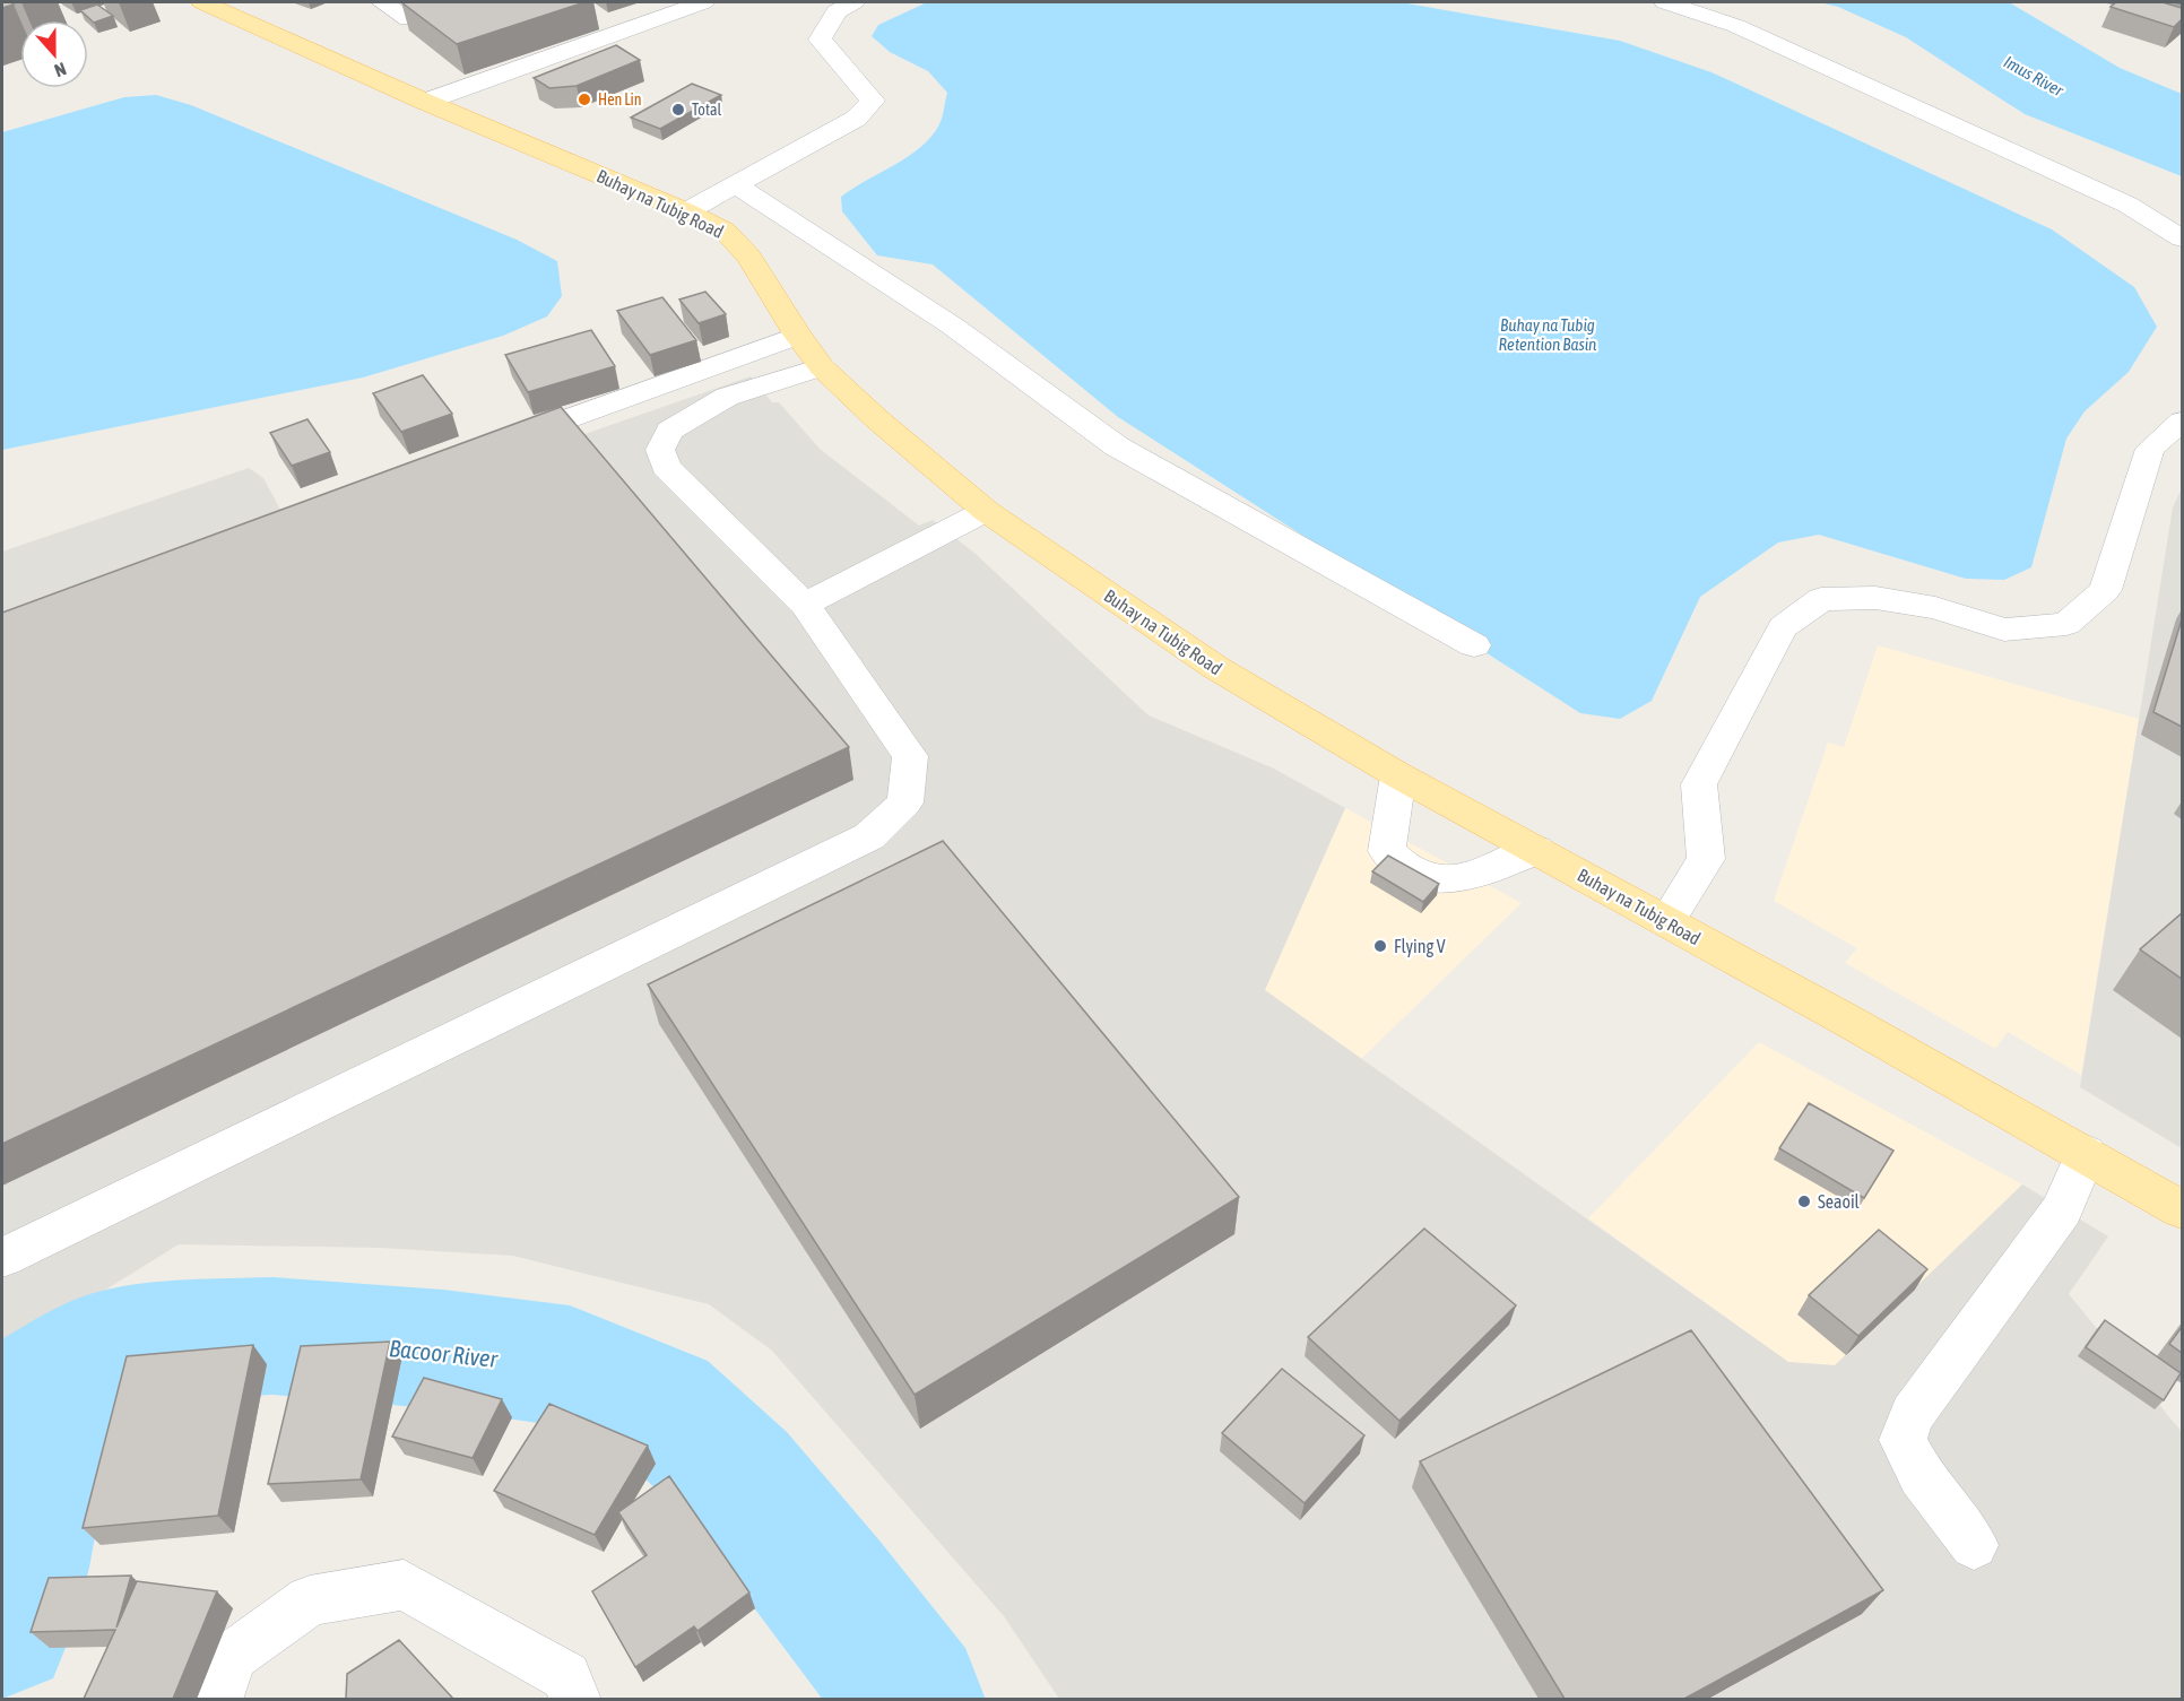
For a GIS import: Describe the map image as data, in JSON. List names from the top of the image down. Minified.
{"streets":{"main road":["Buhay na Tubig Road"]},"water":["Imus River","Buhay na Tubig Retention Basin","Bacoor River"],"places":["Hen Lin","Total","Flying V","Seaoil"],"north":"bottom"}
